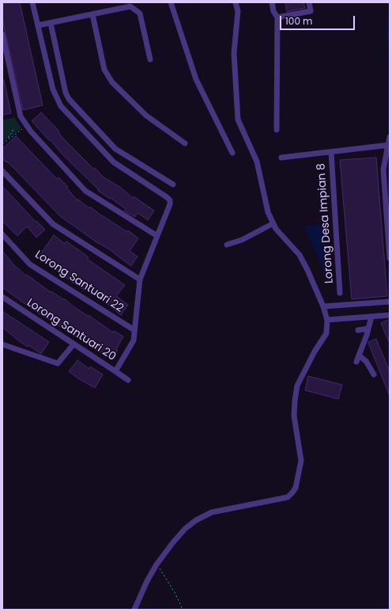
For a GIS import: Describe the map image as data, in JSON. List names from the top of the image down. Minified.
{"streets":{"street":["Lorong Desa Impian 8","Lorong Santuari 22","Lorong Santuari 20"]},"scale_bar":"100 m"}
